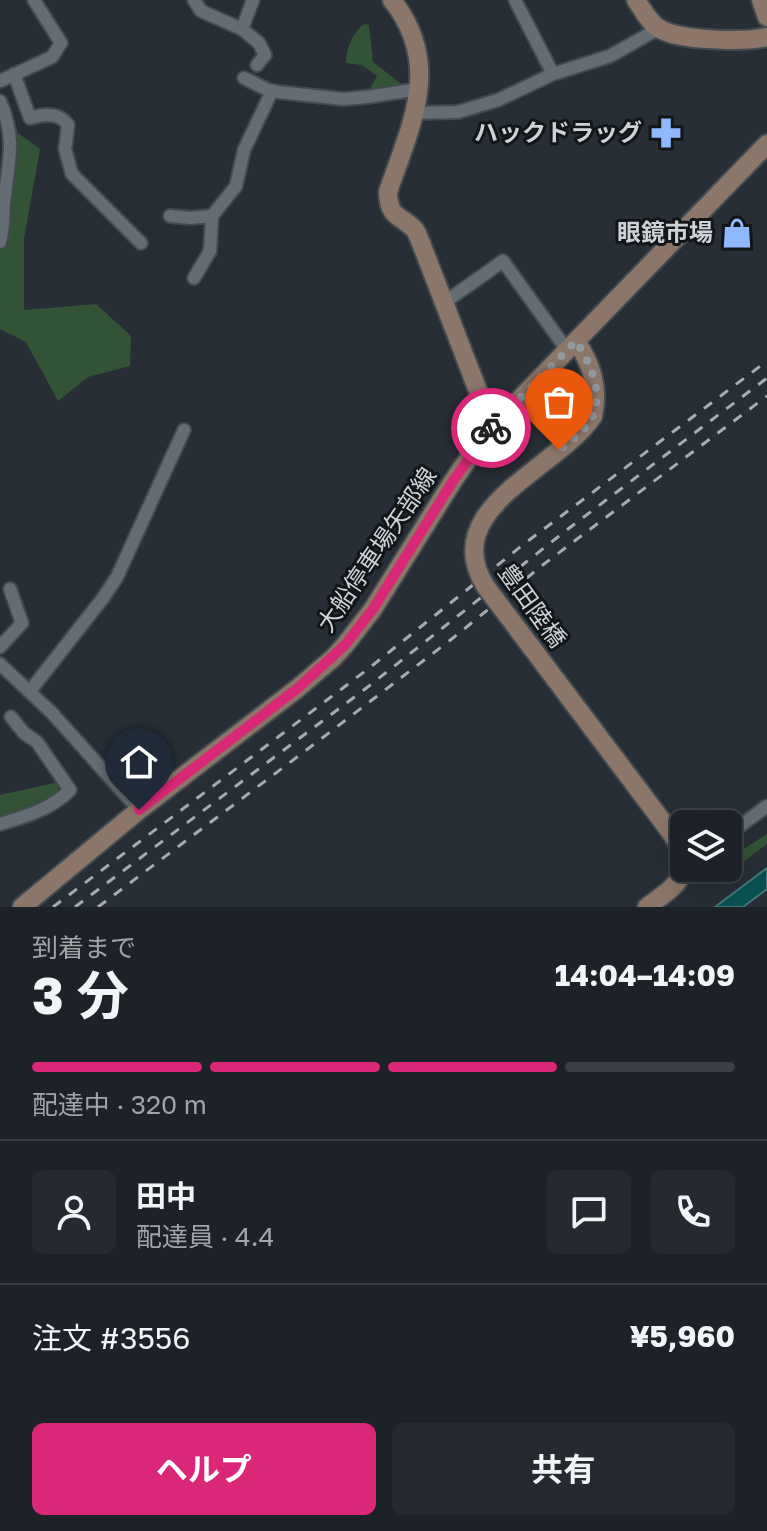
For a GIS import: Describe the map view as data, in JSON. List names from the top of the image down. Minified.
{"streets":{"street":["大船停車場矢部線","豊田陸橋"]},"crossings":[["大船停車場矢部線","豊田陸橋"]],"places":{"pharmacy":["ハックドラッグ"],"shop":["眼鏡市場"]},"page":{"heading":["3 分","到着まで","14:04–14:09"],"panel":["田中","配達員 · 4.4","注文 #3556","¥5,960"],"bar":"配達中 · 320 m","buttons":["ヘルプ","共有"]}}
